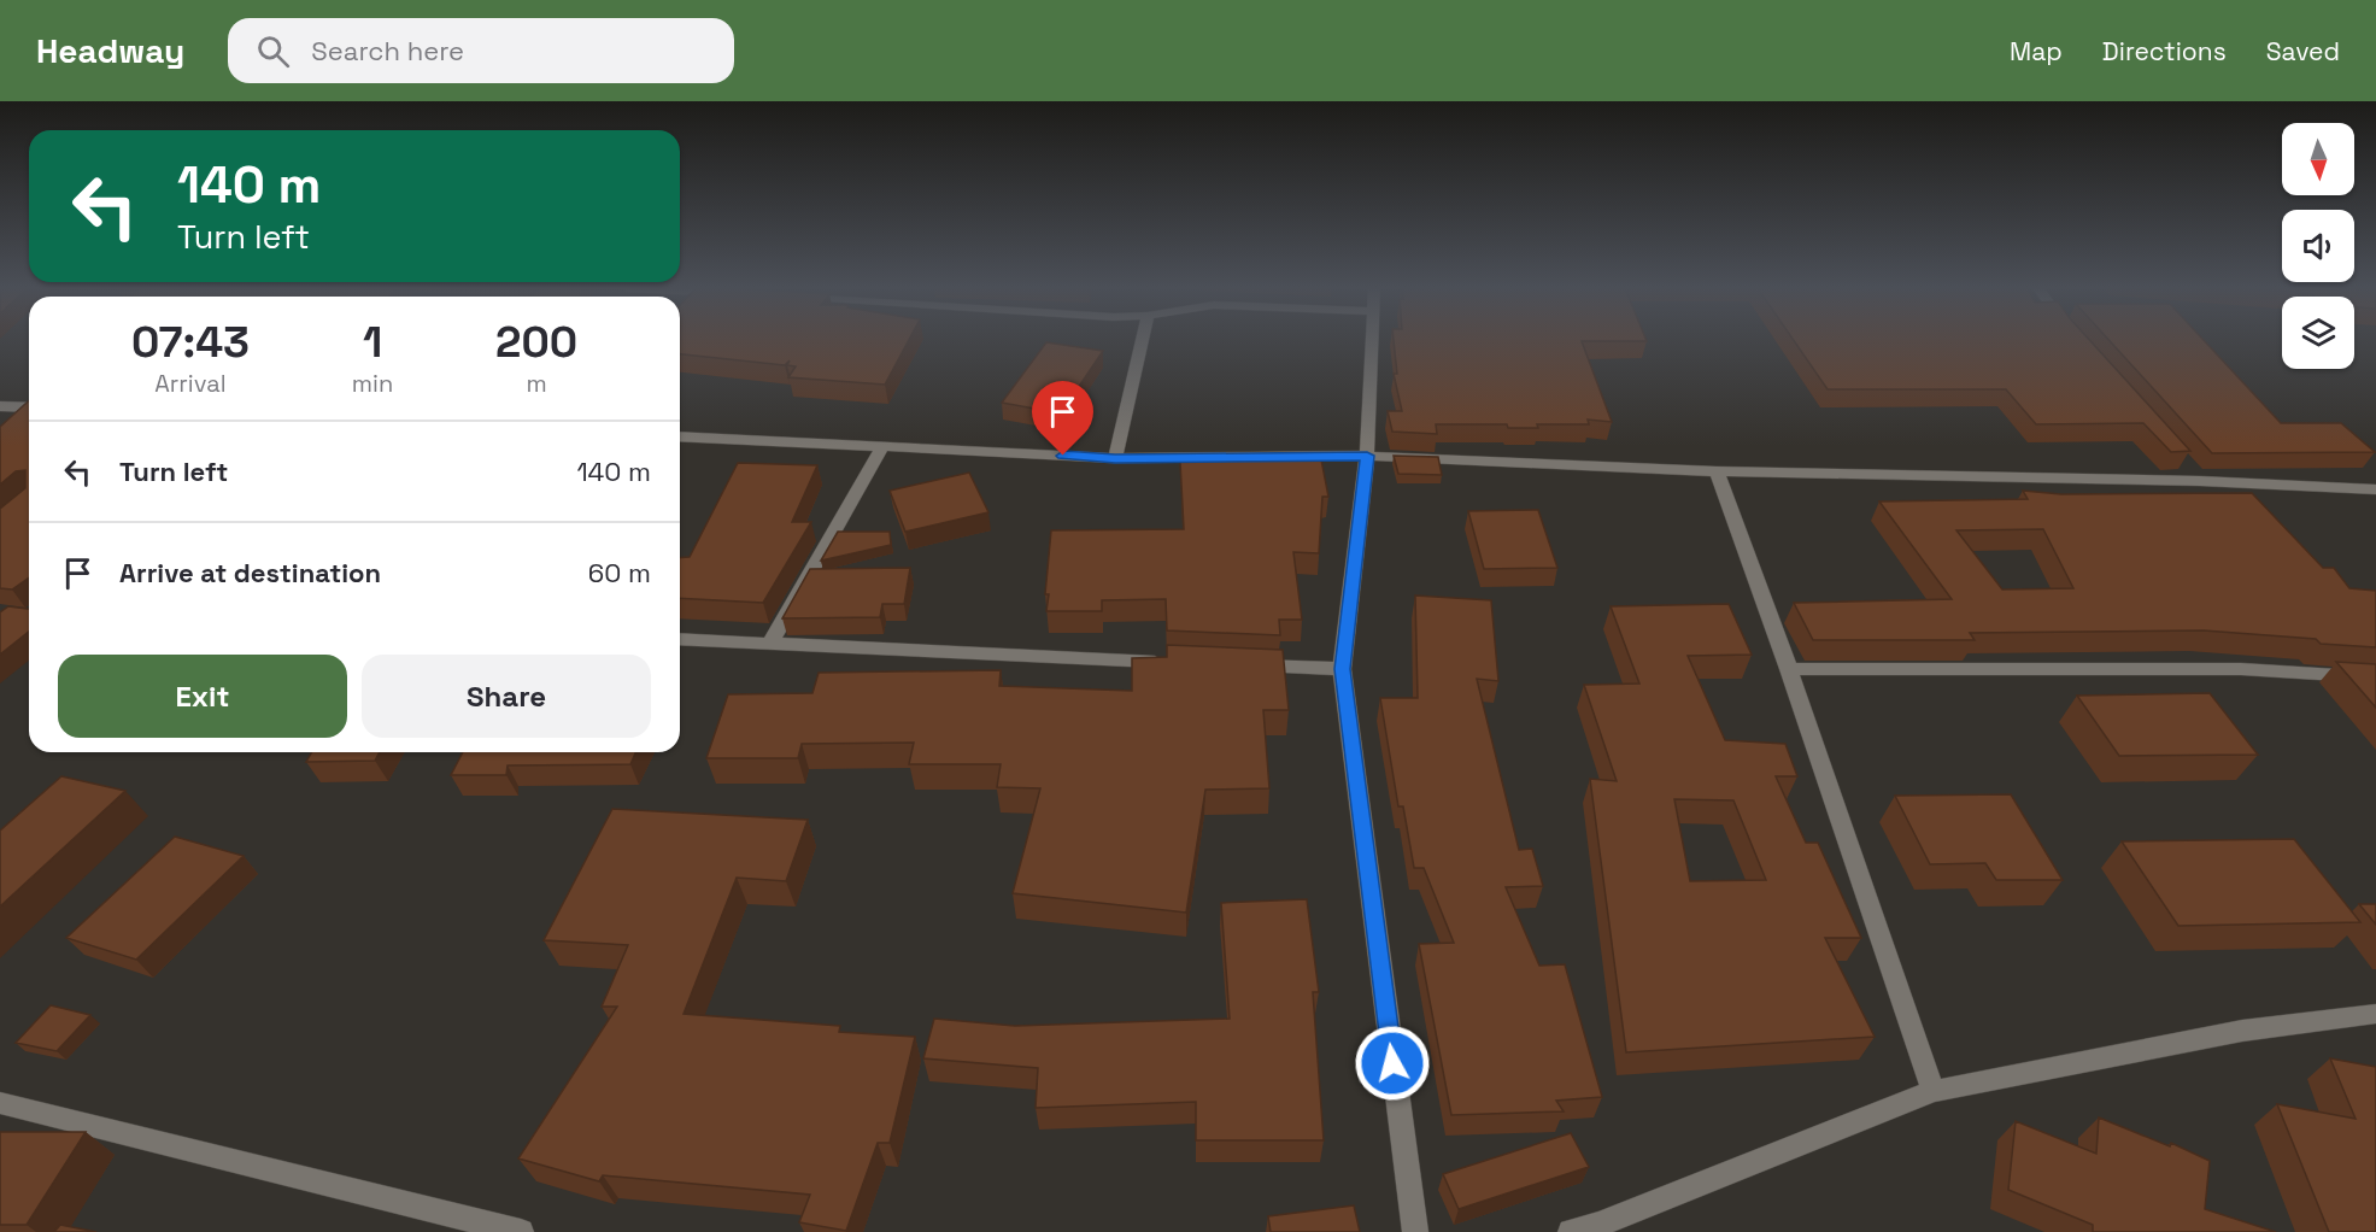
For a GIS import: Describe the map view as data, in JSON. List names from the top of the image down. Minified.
{"north":"bottom","page":{"header":"Headway","search":"Search here","nav":["Map","Directions","Saved"],"turn":["140 m","Turn left"],"eta":["07:43","Arrival","1","min","200","m"],"list":[{"name":"Turn left","value":"140 m"},{"name":"Arrive at destination","value":"60 m"}],"buttons":["Exit","Share"]}}
